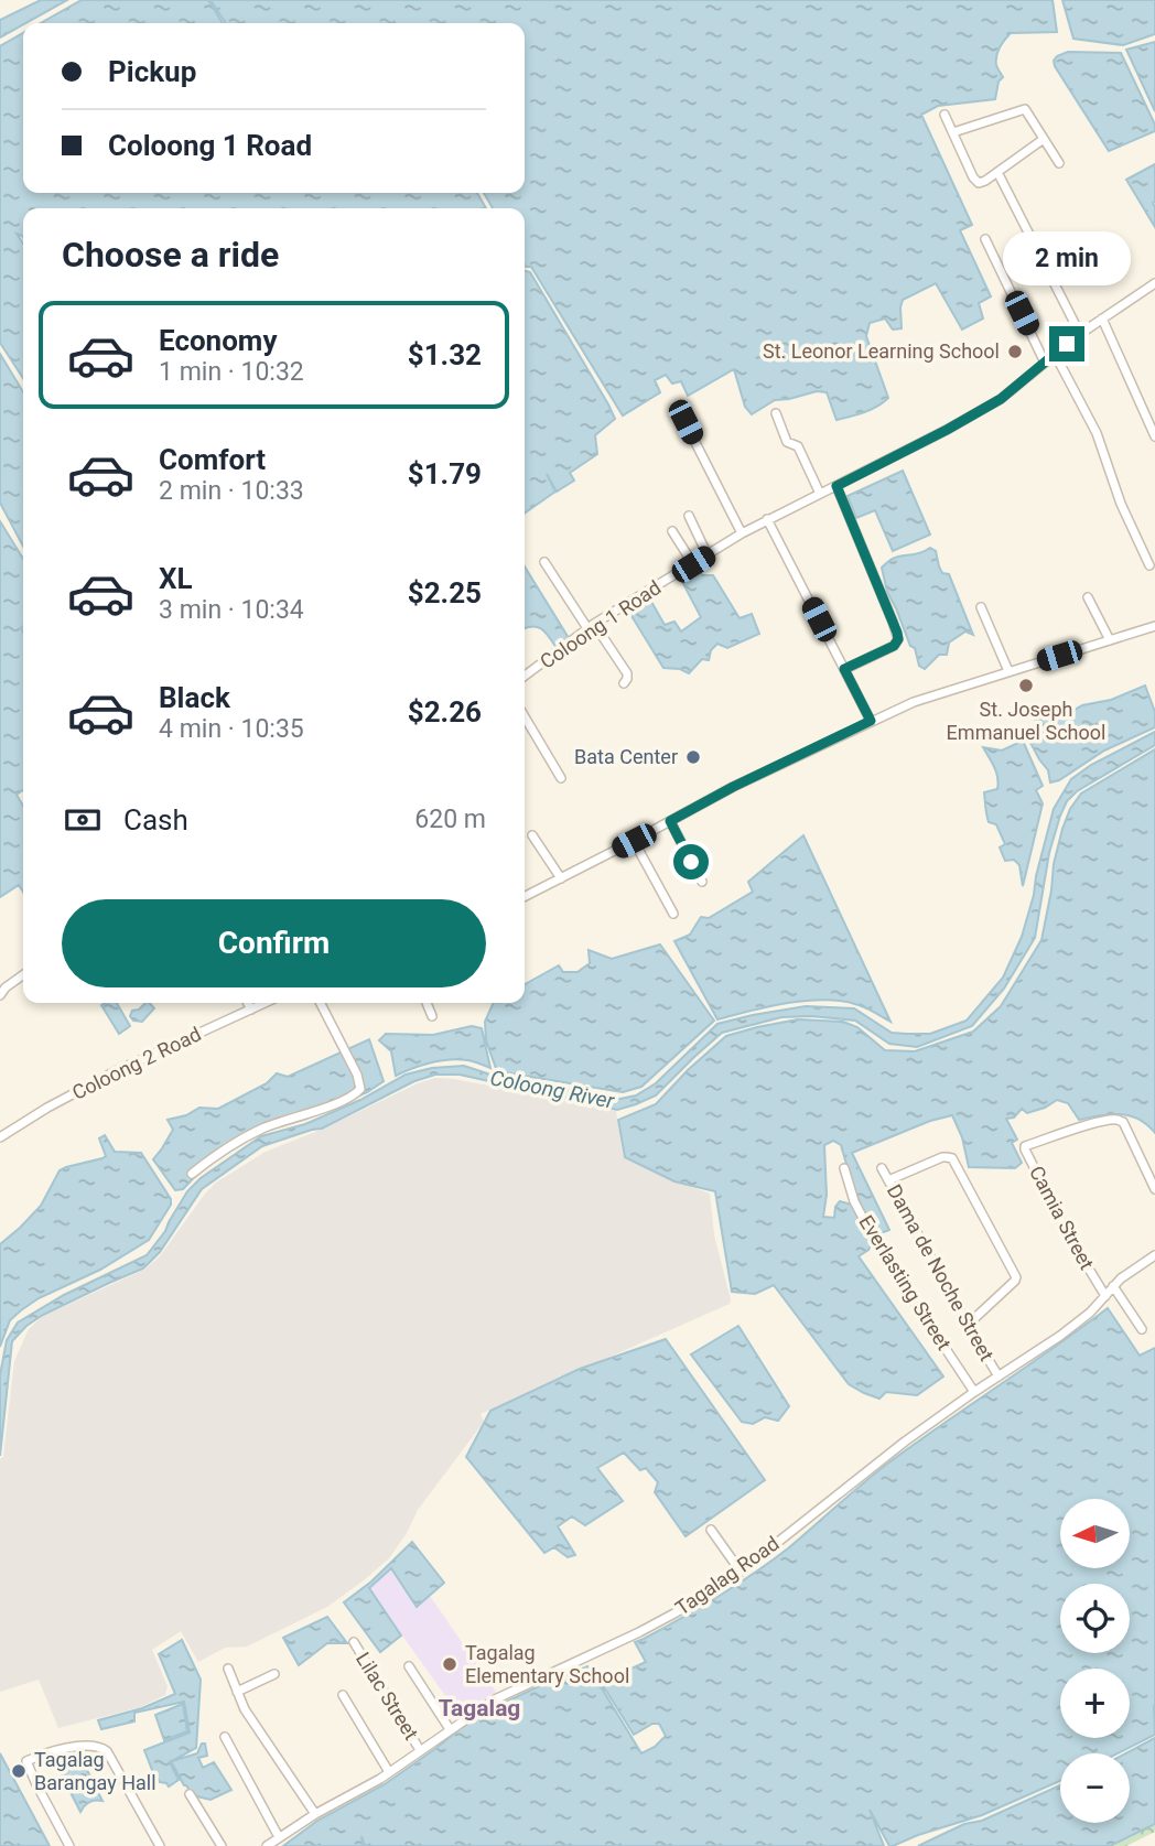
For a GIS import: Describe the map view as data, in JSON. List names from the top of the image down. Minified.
{"streets":{"street":["Coloong 1 Road","Coloong 2 Road","Camia Street","Dama de Noche Street","Everlasting Street","Tagalag Road","Lilac Street"]},"crossings":[["Camia Street","Tagalag Road"],["Dama de Noche Street","Tagalag Road"],["Everlasting Street","Tagalag Road"],["Tagalag Road","Lilac Street"]],"districts":["Tagalag"],"water":["Coloong River"],"places":["St. Leonor Learning School","St. Joseph Emmanuel School","Bata Center","Tagalag Elementary School","Tagalag Barangay Hall"],"north":"left","page":{"banner":["Pickup","Coloong 1 Road"],"heading":"Choose a ride","bubble":"2 min","list":[{"name":"Economy","note":"1 min · 10:32","value":"$1.32"},{"name":"Comfort","note":"2 min · 10:33","value":"$1.79"},{"name":"XL","note":"3 min · 10:34","value":"$2.25"},{"name":"Black","note":"4 min · 10:35","value":"$2.26"}],"pay":["Cash","620 m"],"buttons":"Confirm","map_buttons":["+","−"]}}
